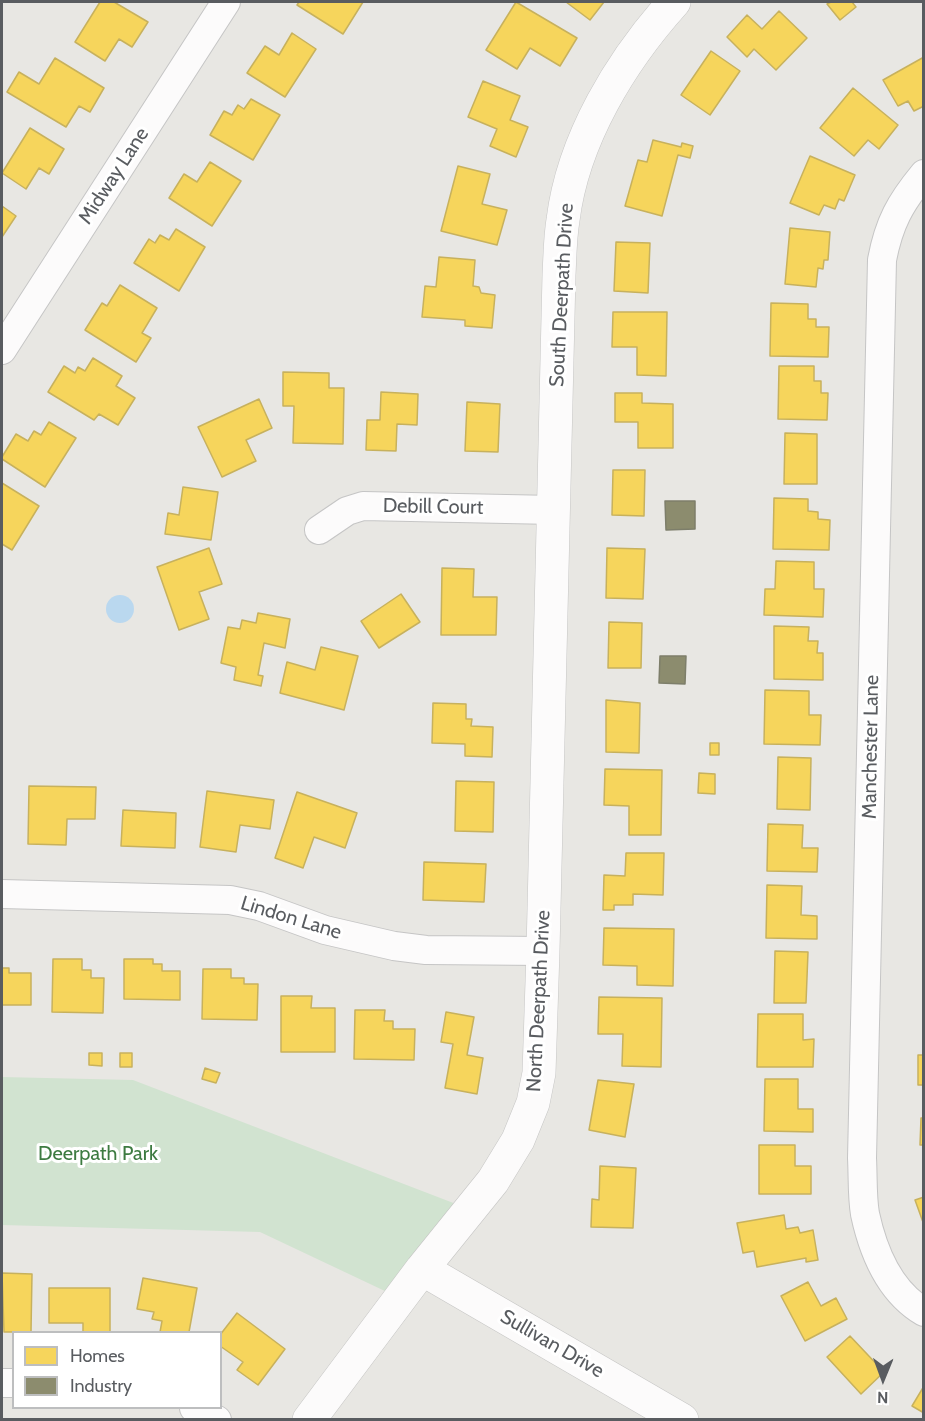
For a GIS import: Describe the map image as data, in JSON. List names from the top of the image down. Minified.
{"streets":{"street":["Midway Lane","South Deerpath Drive","Debill Court","Manchester Lane","Lindon Lane","North Deerpath Drive","Sullivan Drive"]},"crossings":[["South Deerpath Drive","Debill Court"],["South Deerpath Drive","North Deerpath Drive"],["Debill Court","North Deerpath Drive"],["Lindon Lane","North Deerpath Drive"],["North Deerpath Drive","Sullivan Drive"]],"parks":["Deerpath Park"],"legend":["Homes","Industry"],"north":"bottom"}
